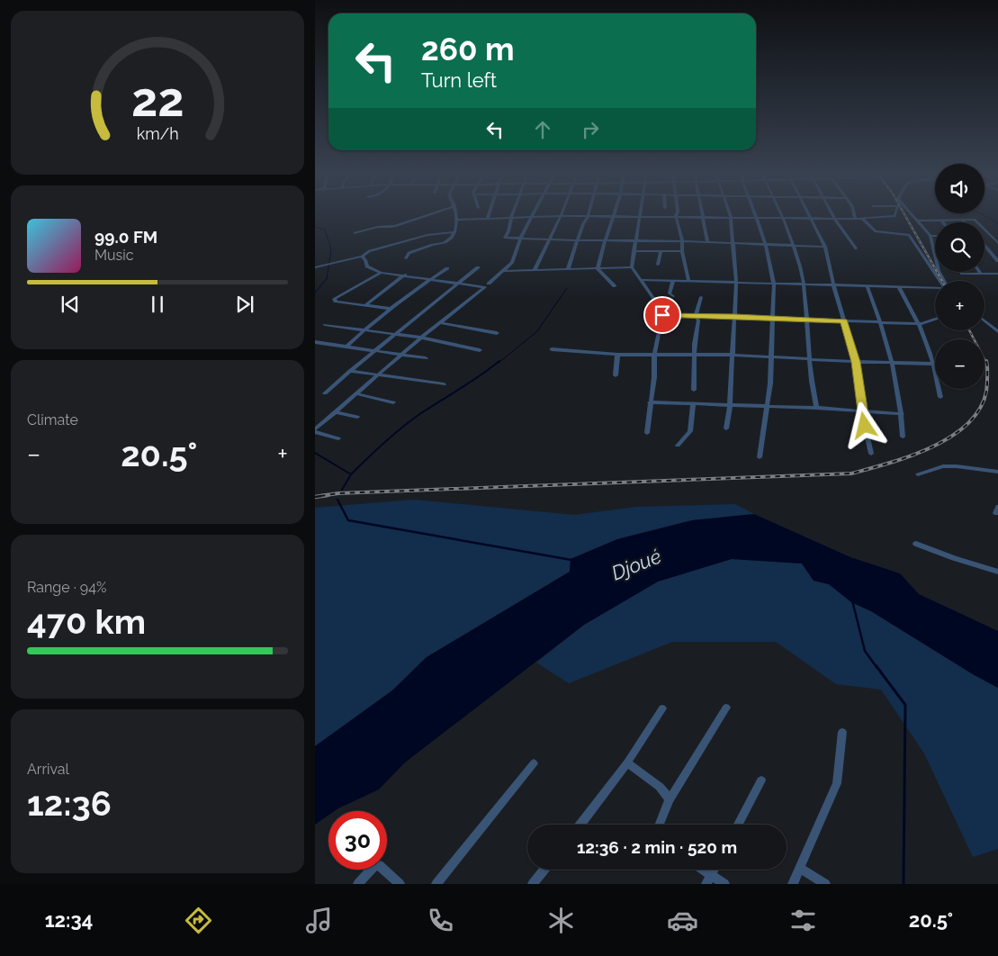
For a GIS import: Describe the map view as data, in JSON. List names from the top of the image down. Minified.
{"water":["Djoué"],"page":{"turn":["260 m","Turn left"],"map_buttons":["+","−"],"song":["99.0 FM","Music"],"tile":["Climate",["Range · 94%","470 km"],["Arrival","12:36"]],"heat":["−","20.5°","+"],"limit":"30","trip":"12:36 · 2 min · 520 m","tabs":["12:34","20.5°"],"gauge":["22","km/h"]}}
